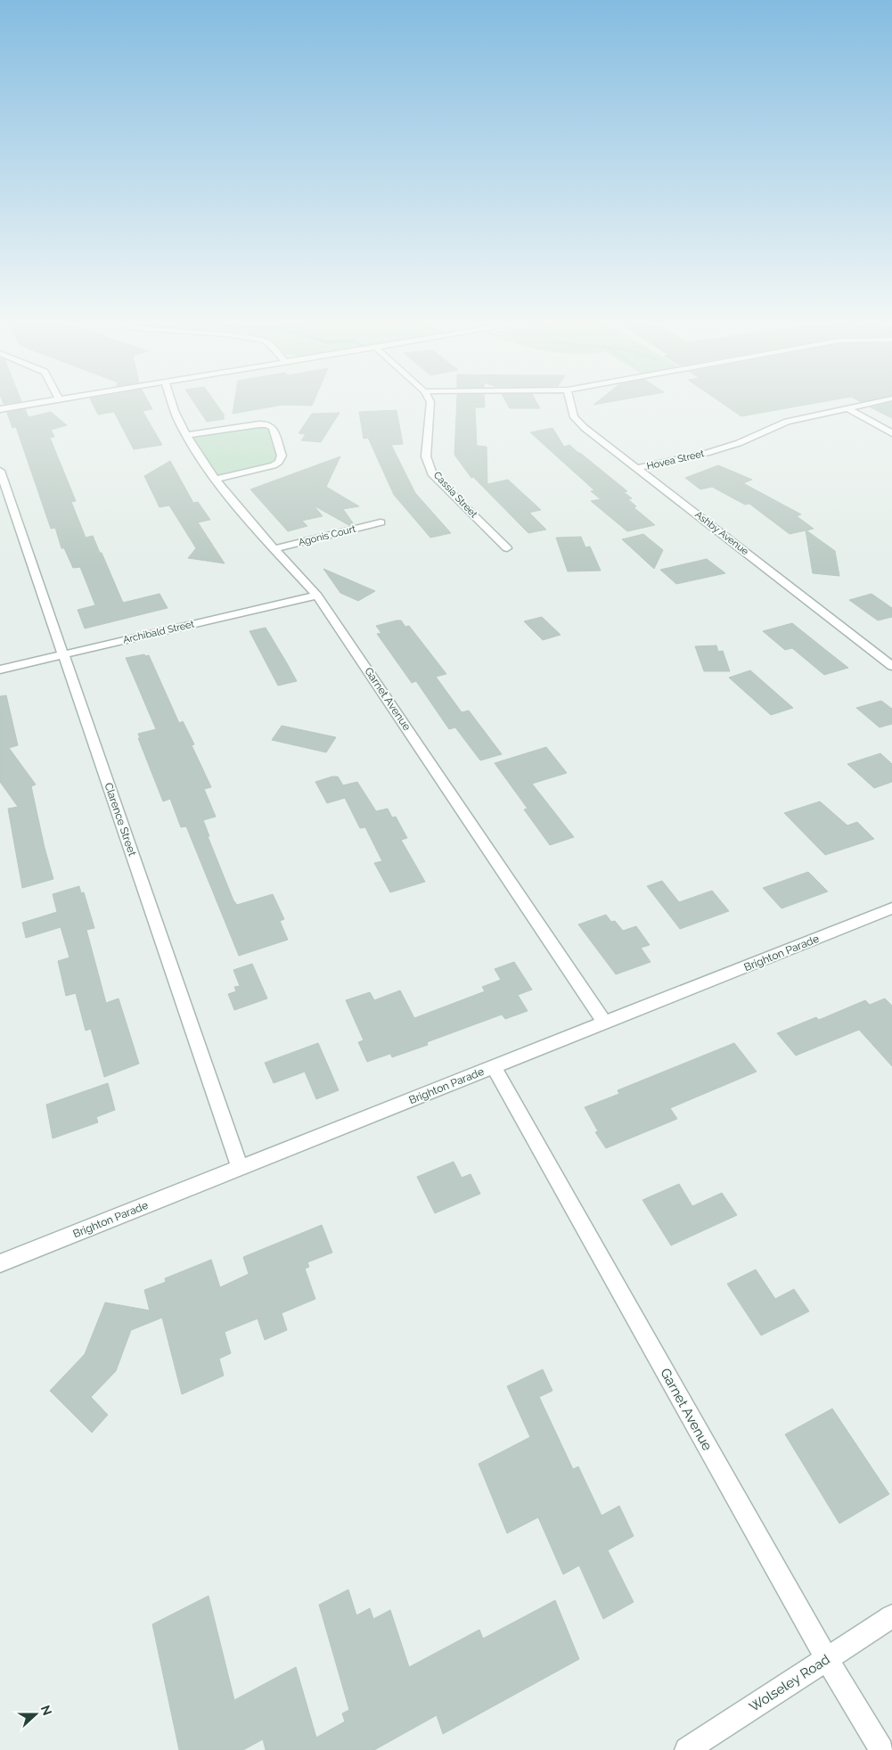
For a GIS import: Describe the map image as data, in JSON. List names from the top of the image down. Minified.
{"streets":{"street":["Hovea Street","Cassia Street","Ashby Avenue","Agonis Court","Archibald Street","Garnet Avenue","Clarence Street","Brighton Parade","Wolseley Road"]},"crossings":[["Hovea Street","Ashby Avenue"],["Agonis Court","Garnet Avenue"],["Archibald Street","Garnet Avenue"],["Archibald Street","Clarence Street"],["Garnet Avenue","Brighton Parade"],["Garnet Avenue","Wolseley Road"],["Clarence Street","Brighton Parade"]],"north":"right"}
